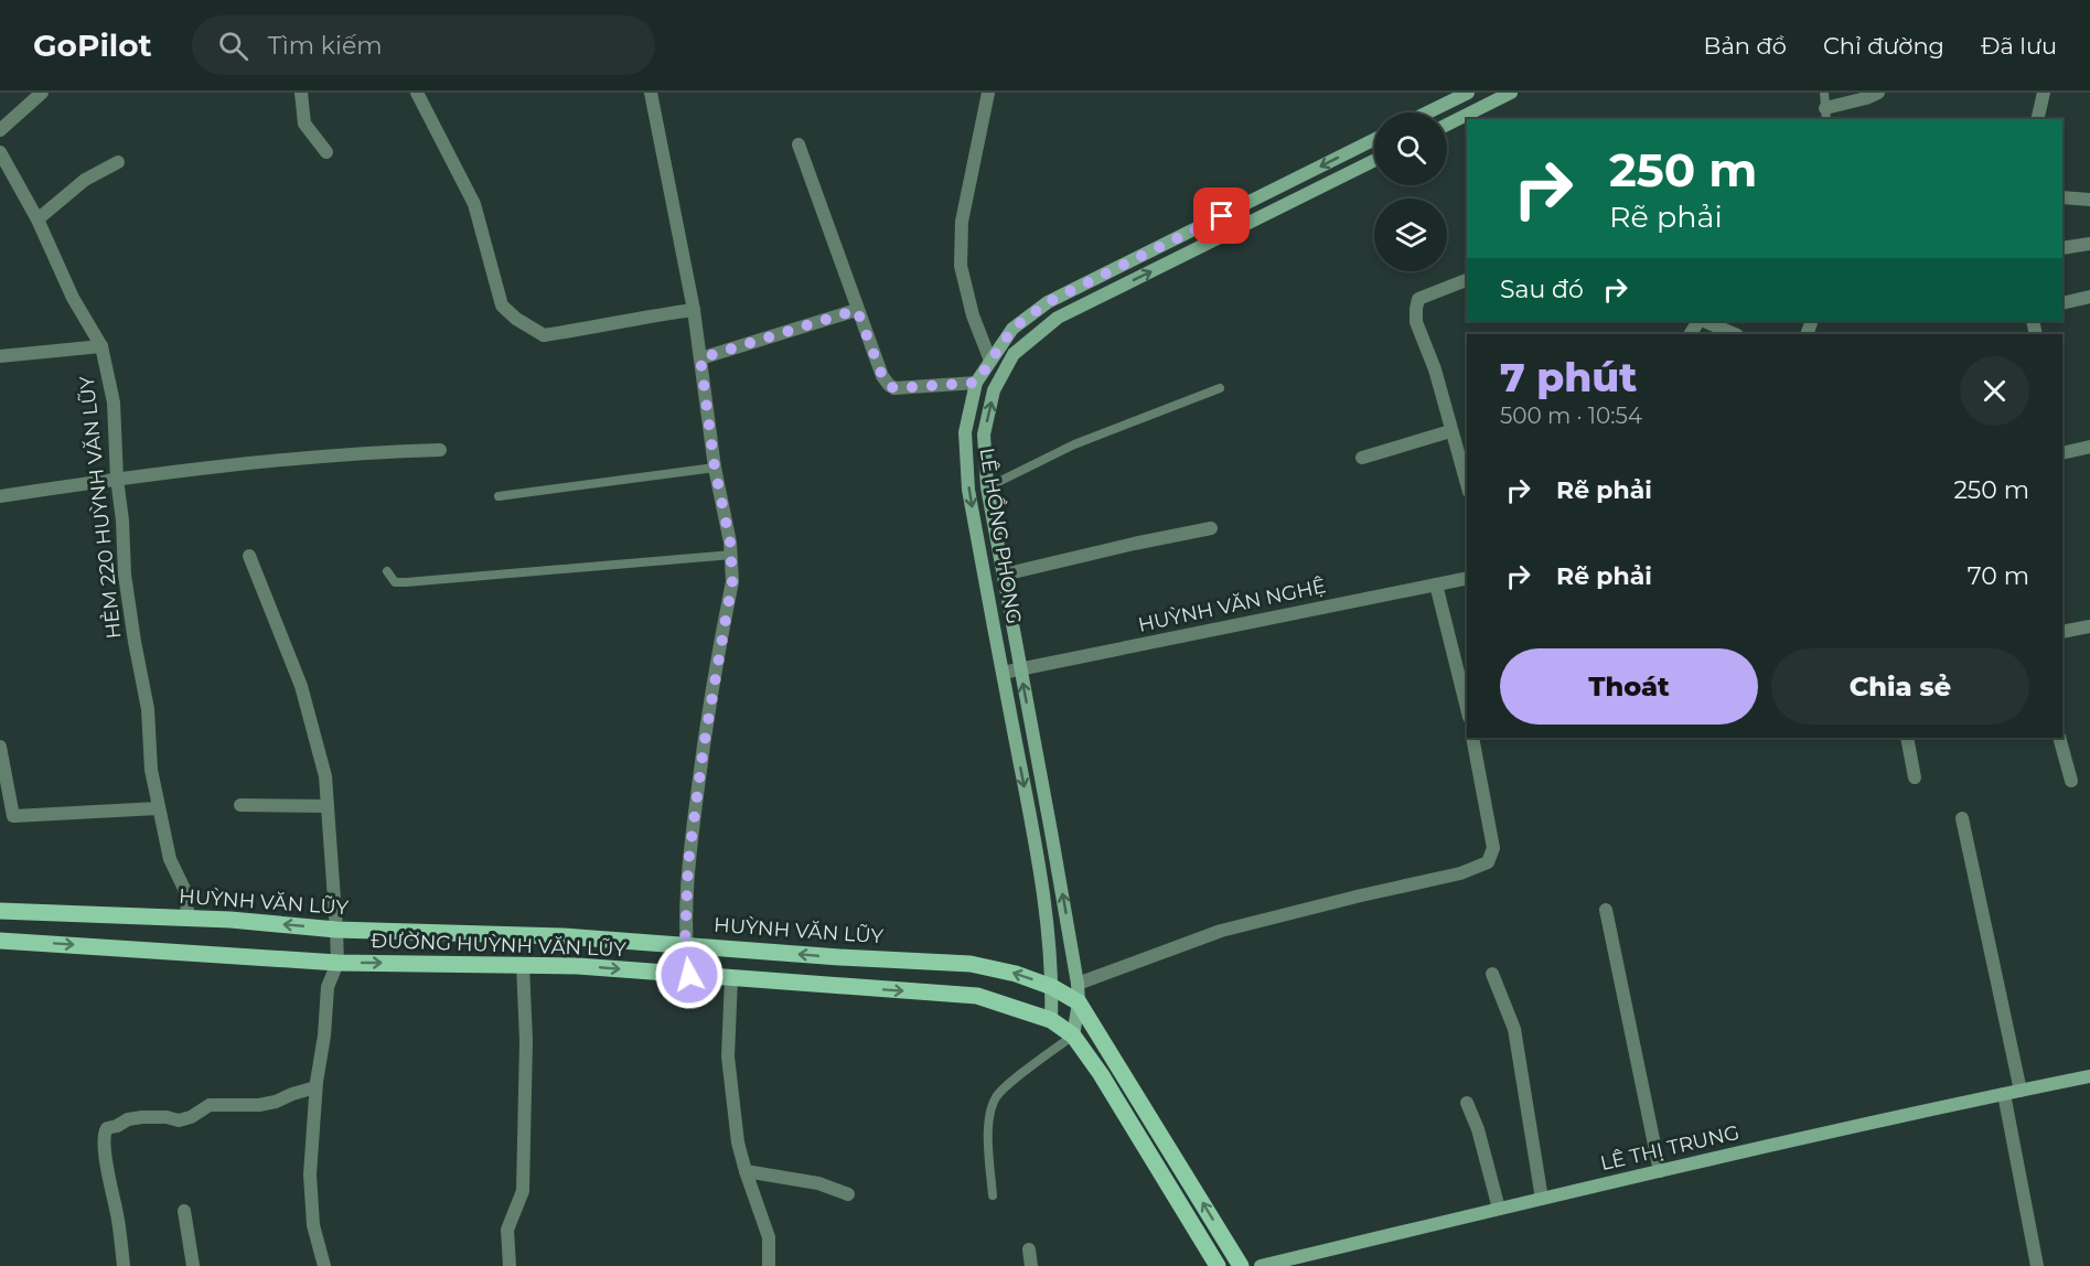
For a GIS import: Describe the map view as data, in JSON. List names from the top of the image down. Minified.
{"streets":{"main road":["HUỲNH VĂN LŨY","ĐƯỜNG HUỲNH VĂN LŨY"],"street":["HẺM 220 HUỲNH VĂN LŨY","LÊ HỒNG PHONG","HUỲNH VĂN NGHỆ","LÊ THỊ TRUNG"]},"crossings":[["HẺM 220 HUỲNH VĂN LŨY","HUỲNH VĂN LŨY"],["LÊ HỒNG PHONG","HUỲNH VĂN NGHỆ"],["LÊ HỒNG PHONG","HUỲNH VĂN LŨY"],["LÊ HỒNG PHONG","ĐƯỜNG HUỲNH VĂN LŨY"]],"one_way":["HUỲNH VĂN LŨY","ĐƯỜNG HUỲNH VĂN LŨY"],"page":{"header":"GoPilot","search":"Tìm kiếm","nav":["Bản đồ","Chỉ đường","Đã lưu"],"turn":["250 m","Rẽ phải"],"then":"Sau đó","heading":["7 phút","500 m · 10:54"],"list":[{"name":"Rẽ phải","value":"250 m"},{"name":"Rẽ phải","value":"70 m"}],"buttons":["Thoát","Chia sẻ"]}}
